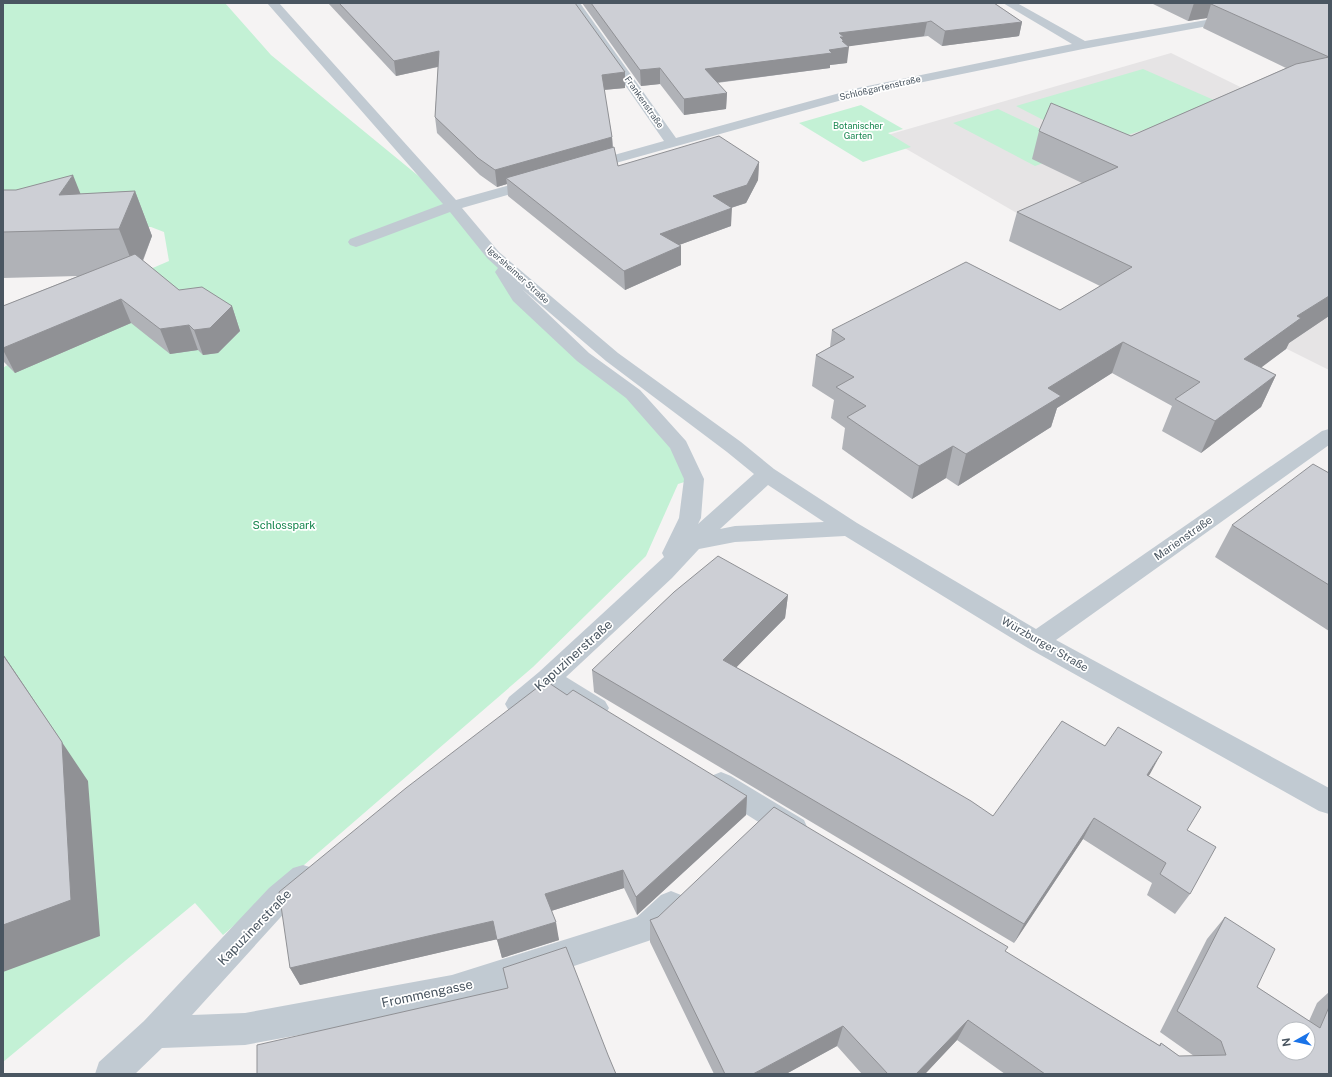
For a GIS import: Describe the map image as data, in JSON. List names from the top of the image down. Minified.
{"streets":{"street":["Schloßgartenstraße","Frankenstraße","Igersheimer Straße","Marienstraße","Würzburger Straße","Kapuzinerstraße","Frommengasse"]},"crossings":[["Schloßgartenstraße","Frankenstraße"],["Igersheimer Straße","Würzburger Straße"],["Igersheimer Straße","Kapuzinerstraße"],["Marienstraße","Würzburger Straße"],["Würzburger Straße","Kapuzinerstraße"],["Kapuzinerstraße","Frommengasse"]],"parks":["Botanischer Garten","Schlosspark"],"north":"left"}
